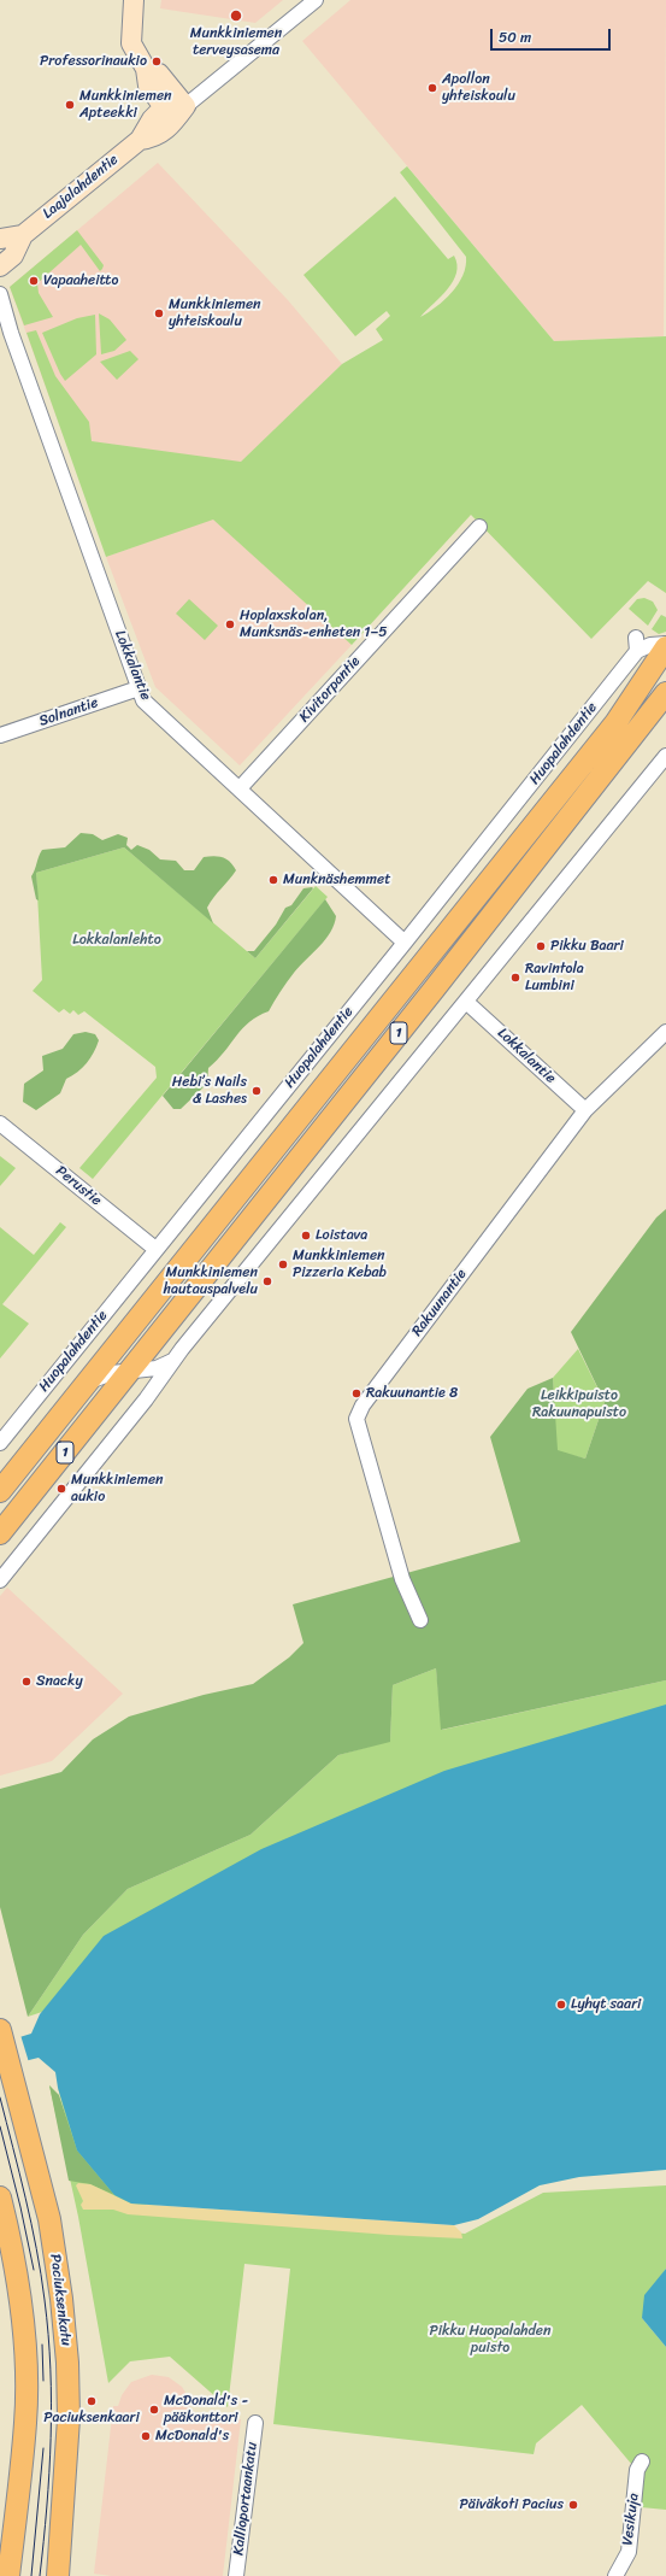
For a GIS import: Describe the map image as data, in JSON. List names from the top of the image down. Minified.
{"streets":{"main road":["Huopalahdentie","1","Paciuksenkatu"],"street":["Laajalahdentie","Lokkalantie","Kivitorpantie","Solnantie","Perustie","Rakuunantie","Kallioportaankatu","Vesikuja"]},"crossings":[["Lokkalantie","Kivitorpantie"],["Lokkalantie","Solnantie"],["Lokkalantie","Huopalahdentie"],["Lokkalantie","Rakuunantie"],["Huopalahdentie","1"],["Huopalahdentie","Perustie"]],"parks":["Lokkalanlehto","Leikkipuisto Rakuunapuisto","Pikku Huopalahden puisto"],"places":["Munkkiniemen terveysasema","Professorinaukio","Apollon yhteiskoulu","Munkkiniemen Apteekki","Vapaaheitto","Munkkiniemen yhteiskoulu","Hoplaxskolan, Munksnäs-enheten 1–5","Munknäshemmet","Pikku Baari","Ravintola Lumbini","Hebi’s Nails & Lashes","Loistava","Munkkiniemen Pizzeria Kebab","Munkkiniemen hautauspalvelu","Rakuunantie 8","Munkkiniemen aukio","Snacky","Lyhyt saari","Paciuksenkaari","McDonald's - pääkonttori","McDonald's","Päiväkoti Pacius"],"scale_bar":"50 m"}
